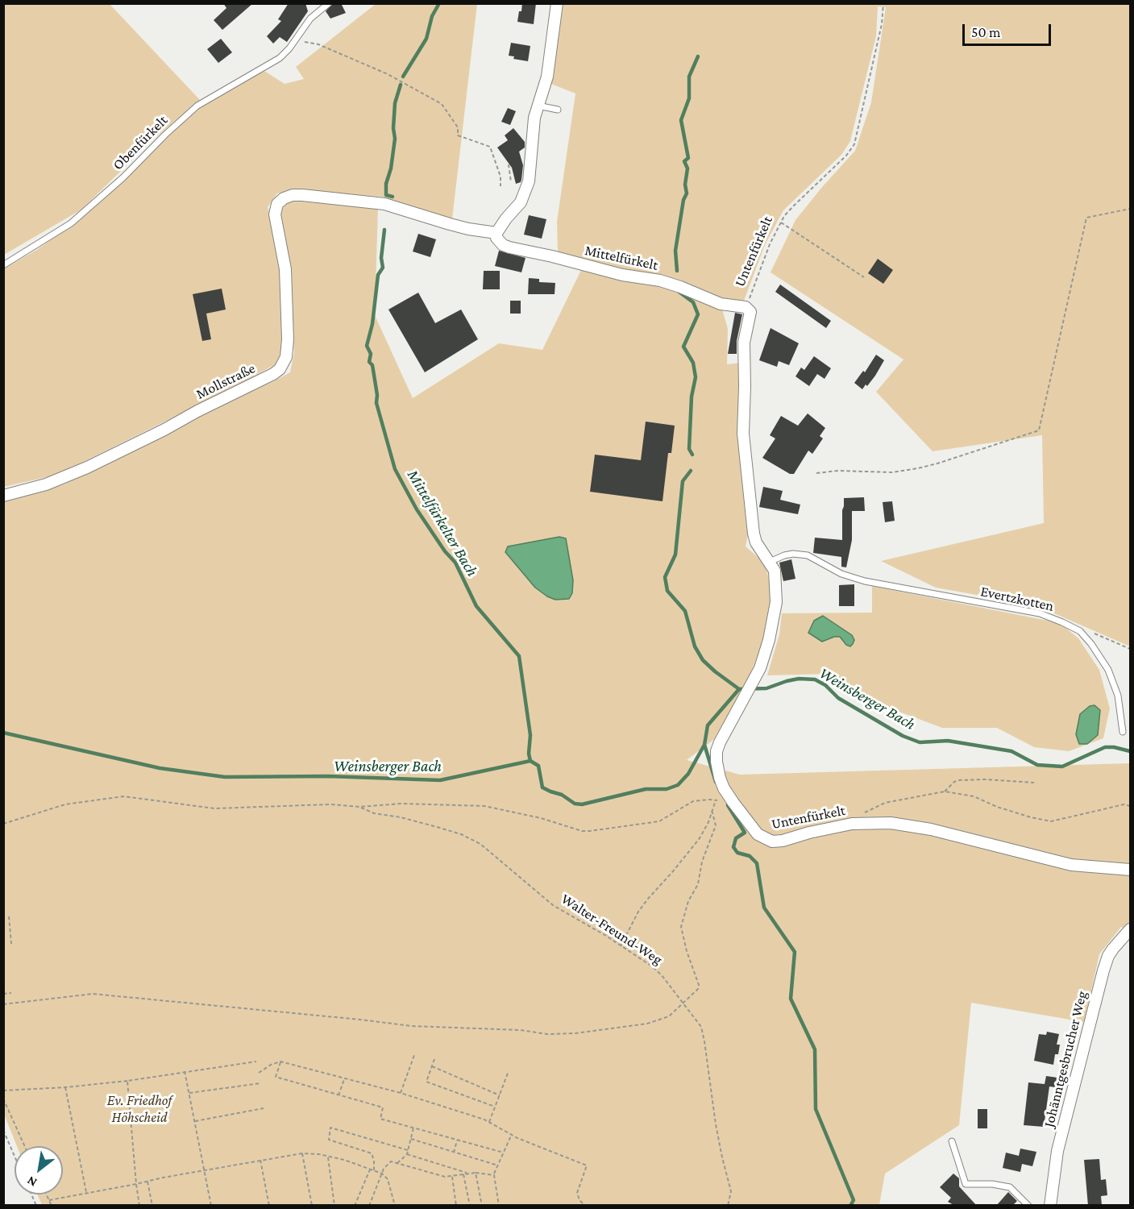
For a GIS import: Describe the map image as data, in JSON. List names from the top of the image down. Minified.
{"streets":{"street":["Untenfürkelt","Mittelfürkelt","Mollstraße","Johänntgesbrucher Weg"],"lane":["Obenfürkelt","Evertzkotten"],"path":["Walter-Freund-Weg"]},"crossings":[["Untenfürkelt","Mittelfürkelt"],["Untenfürkelt","Evertzkotten"],["Mittelfürkelt","Mollstraße"]],"water":["Mittelfürkelter Bach","Weinsberger Bach"],"parks":["Ev. Friedhof Höhscheid"],"scale_bar":"50 m","north":"bottom left"}
